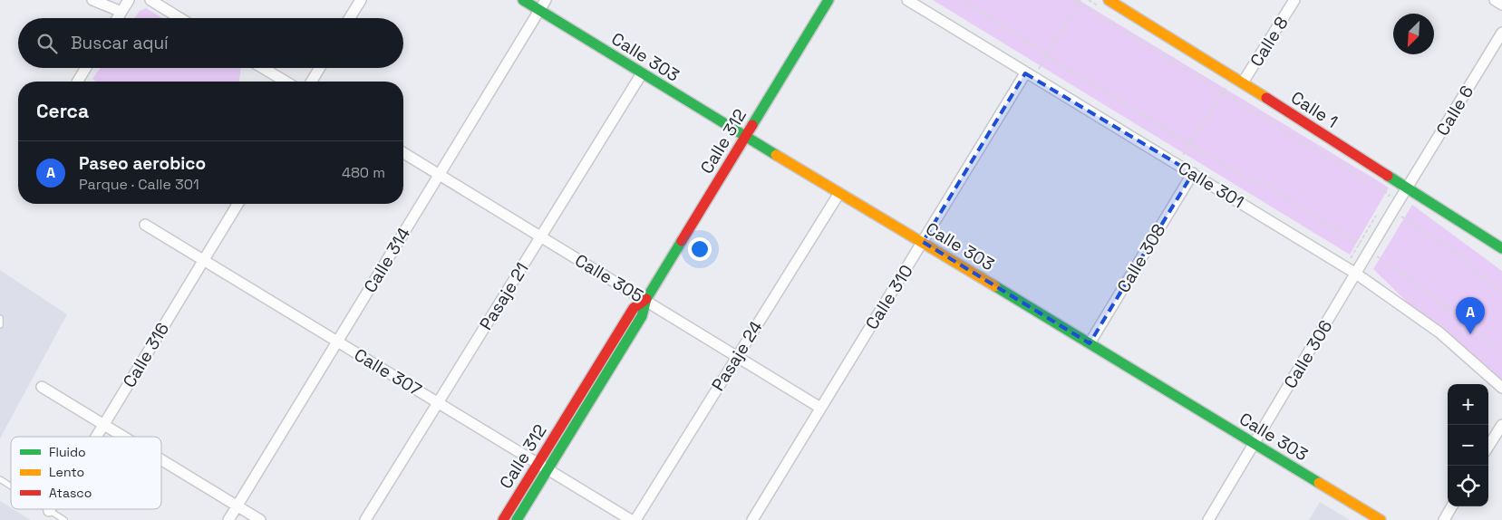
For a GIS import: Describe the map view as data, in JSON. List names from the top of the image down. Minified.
{"streets":{"street":["Calle 8","Calle 303","Calle 1","Calle 6","Calle 312","Calle 301","Calle 308","Calle 314","Calle 305","Pasaje 21","Calle 310","Calle 306","Calle 316","Pasaje 24","Calle 307"]},"crossings":[["Calle 8","Calle 1"],["Calle 303","Calle 312"],["Calle 303","Calle 308"],["Calle 303","Calle 314"],["Calle 303","Pasaje 21"],["Calle 303","Calle 310"],["Calle 303","Calle 306"],["Calle 303","Pasaje 24"],["Calle 1","Calle 6"],["Calle 1","Calle 306"],["Calle 6","Calle 306"],["Calle 312","Calle 305"],["Calle 312","Calle 307"],["Calle 301","Calle 308"],["Calle 301","Calle 310"],["Calle 301","Calle 306"],["Calle 314","Calle 305"],["Calle 314","Calle 307"],["Calle 305","Pasaje 21"],["Calle 305","Calle 310"],["Calle 305","Pasaje 24"],["Pasaje 21","Calle 307"],["Calle 316","Calle 307"]],"legend":["Fluido","Lento","Atasco"],"north":"bottom left","page":{"search":"Buscar aquí","heading":"Cerca","list":[{"mark":"A","name":"Paseo aerobico","note":"Parque · Calle 301","value":"480 m"}],"pins":"A","map_buttons":["+","−"]}}
